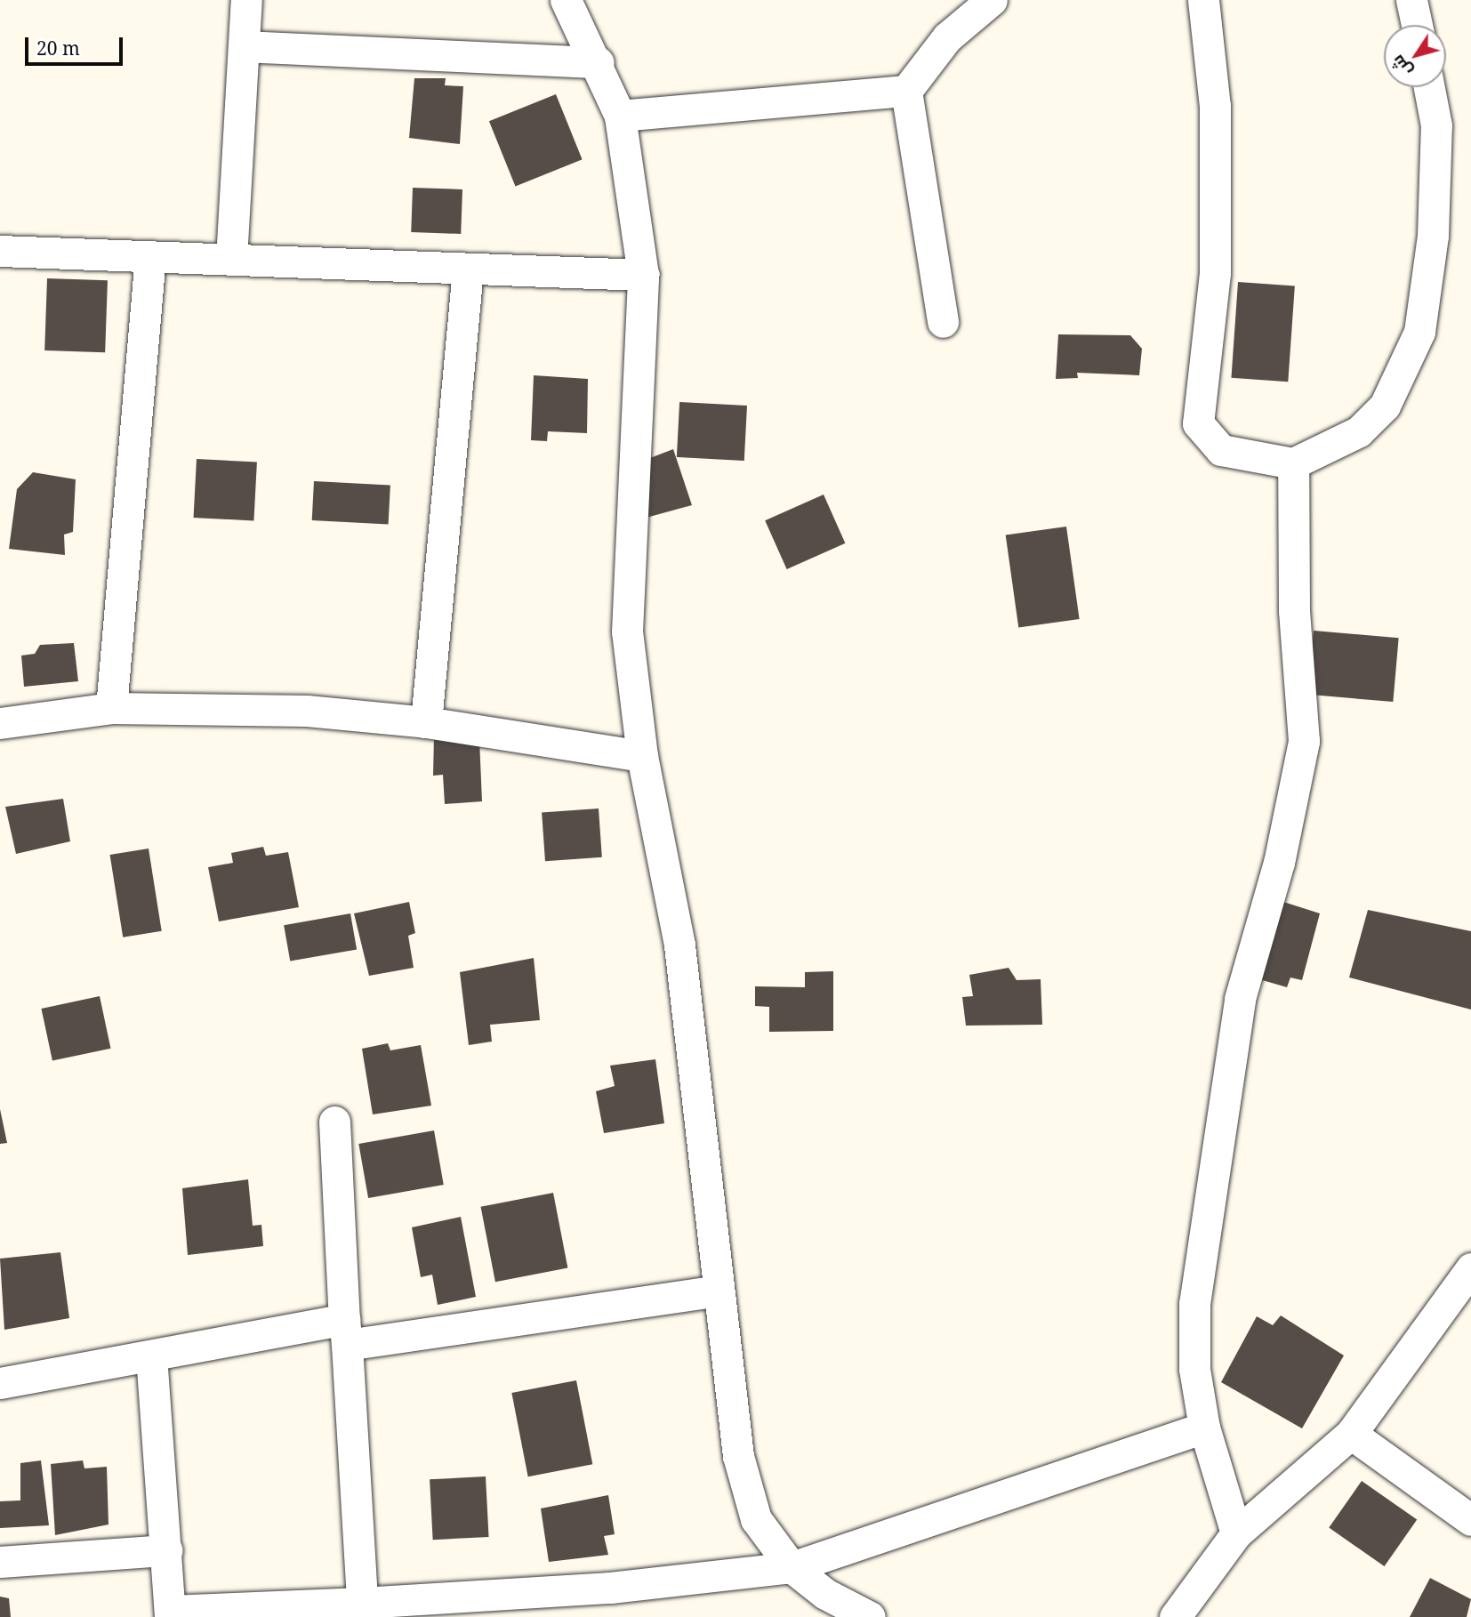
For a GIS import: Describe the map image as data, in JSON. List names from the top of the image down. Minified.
{"scale_bar":"20 m","north":"bottom left"}
